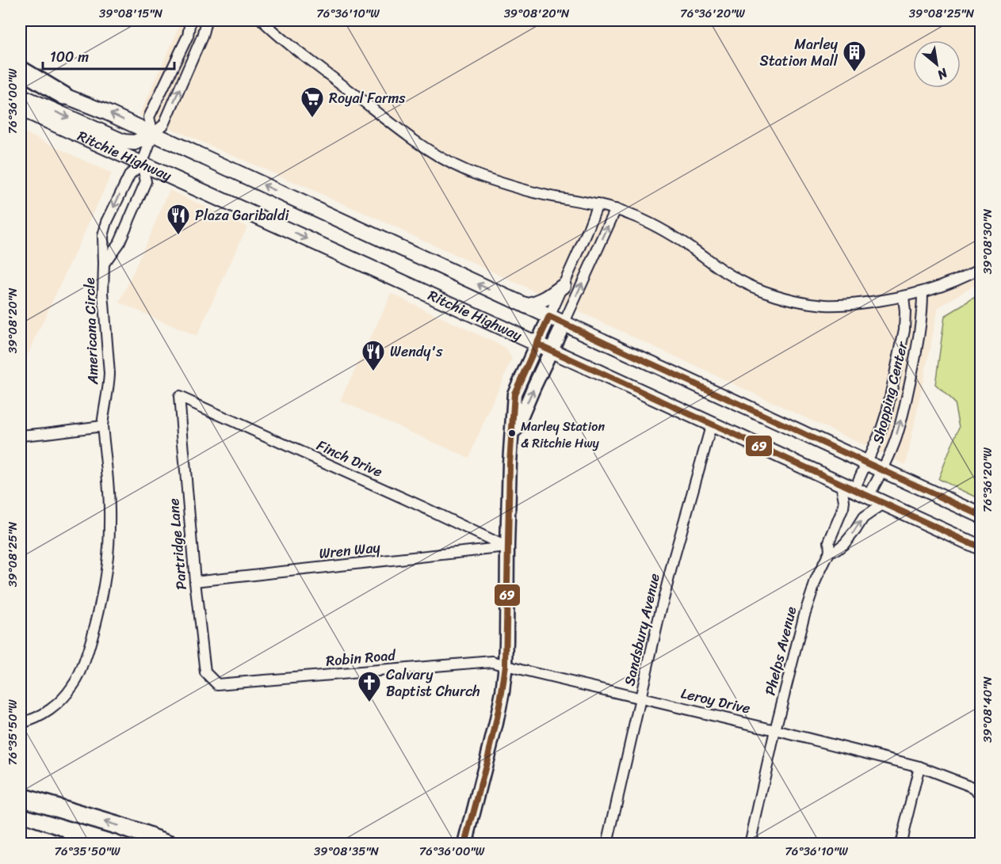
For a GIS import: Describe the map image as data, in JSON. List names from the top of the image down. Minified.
{"streets":{"main road":["Ritchie Highway"],"street":["Americana Circle","Shopping Center","Finch Drive","Partridge Lane","Wren Way","Sandsbury Avenue","Phelps Avenue","Robin Road","Leroy Drive"]},"crossings":[["Ritchie Highway","Americana Circle"],["Ritchie Highway","Shopping Center"],["Ritchie Highway","Sandsbury Avenue"],["Ritchie Highway","Phelps Avenue"],["Finch Drive","Partridge Lane"],["Finch Drive","Wren Way"],["Partridge Lane","Wren Way"],["Partridge Lane","Robin Road"],["Sandsbury Avenue","Leroy Drive"],["Phelps Avenue","Leroy Drive"],["Robin Road","Leroy Drive"]],"places":{"building":["Marley Station Mall"],"supermarket":["Royal Farms"],"restaurant":["Plaza Garibaldi","Wendy's"],"other":["Marley Station & Ritchie Hwy"],"church":["Calvary Baptist Church"]},"lines":["transit line 69"],"scale_bar":"100 m","north":"bottom right","coordinates":["39°08'15\"N","76°36'10\"W","39°08'20\"N","76°36'20\"W","39°08'25\"N","76°36'00\"W","39°08'30\"N","39°08'40\"N","76°35'50\"W","39°08'35\"N"]}
